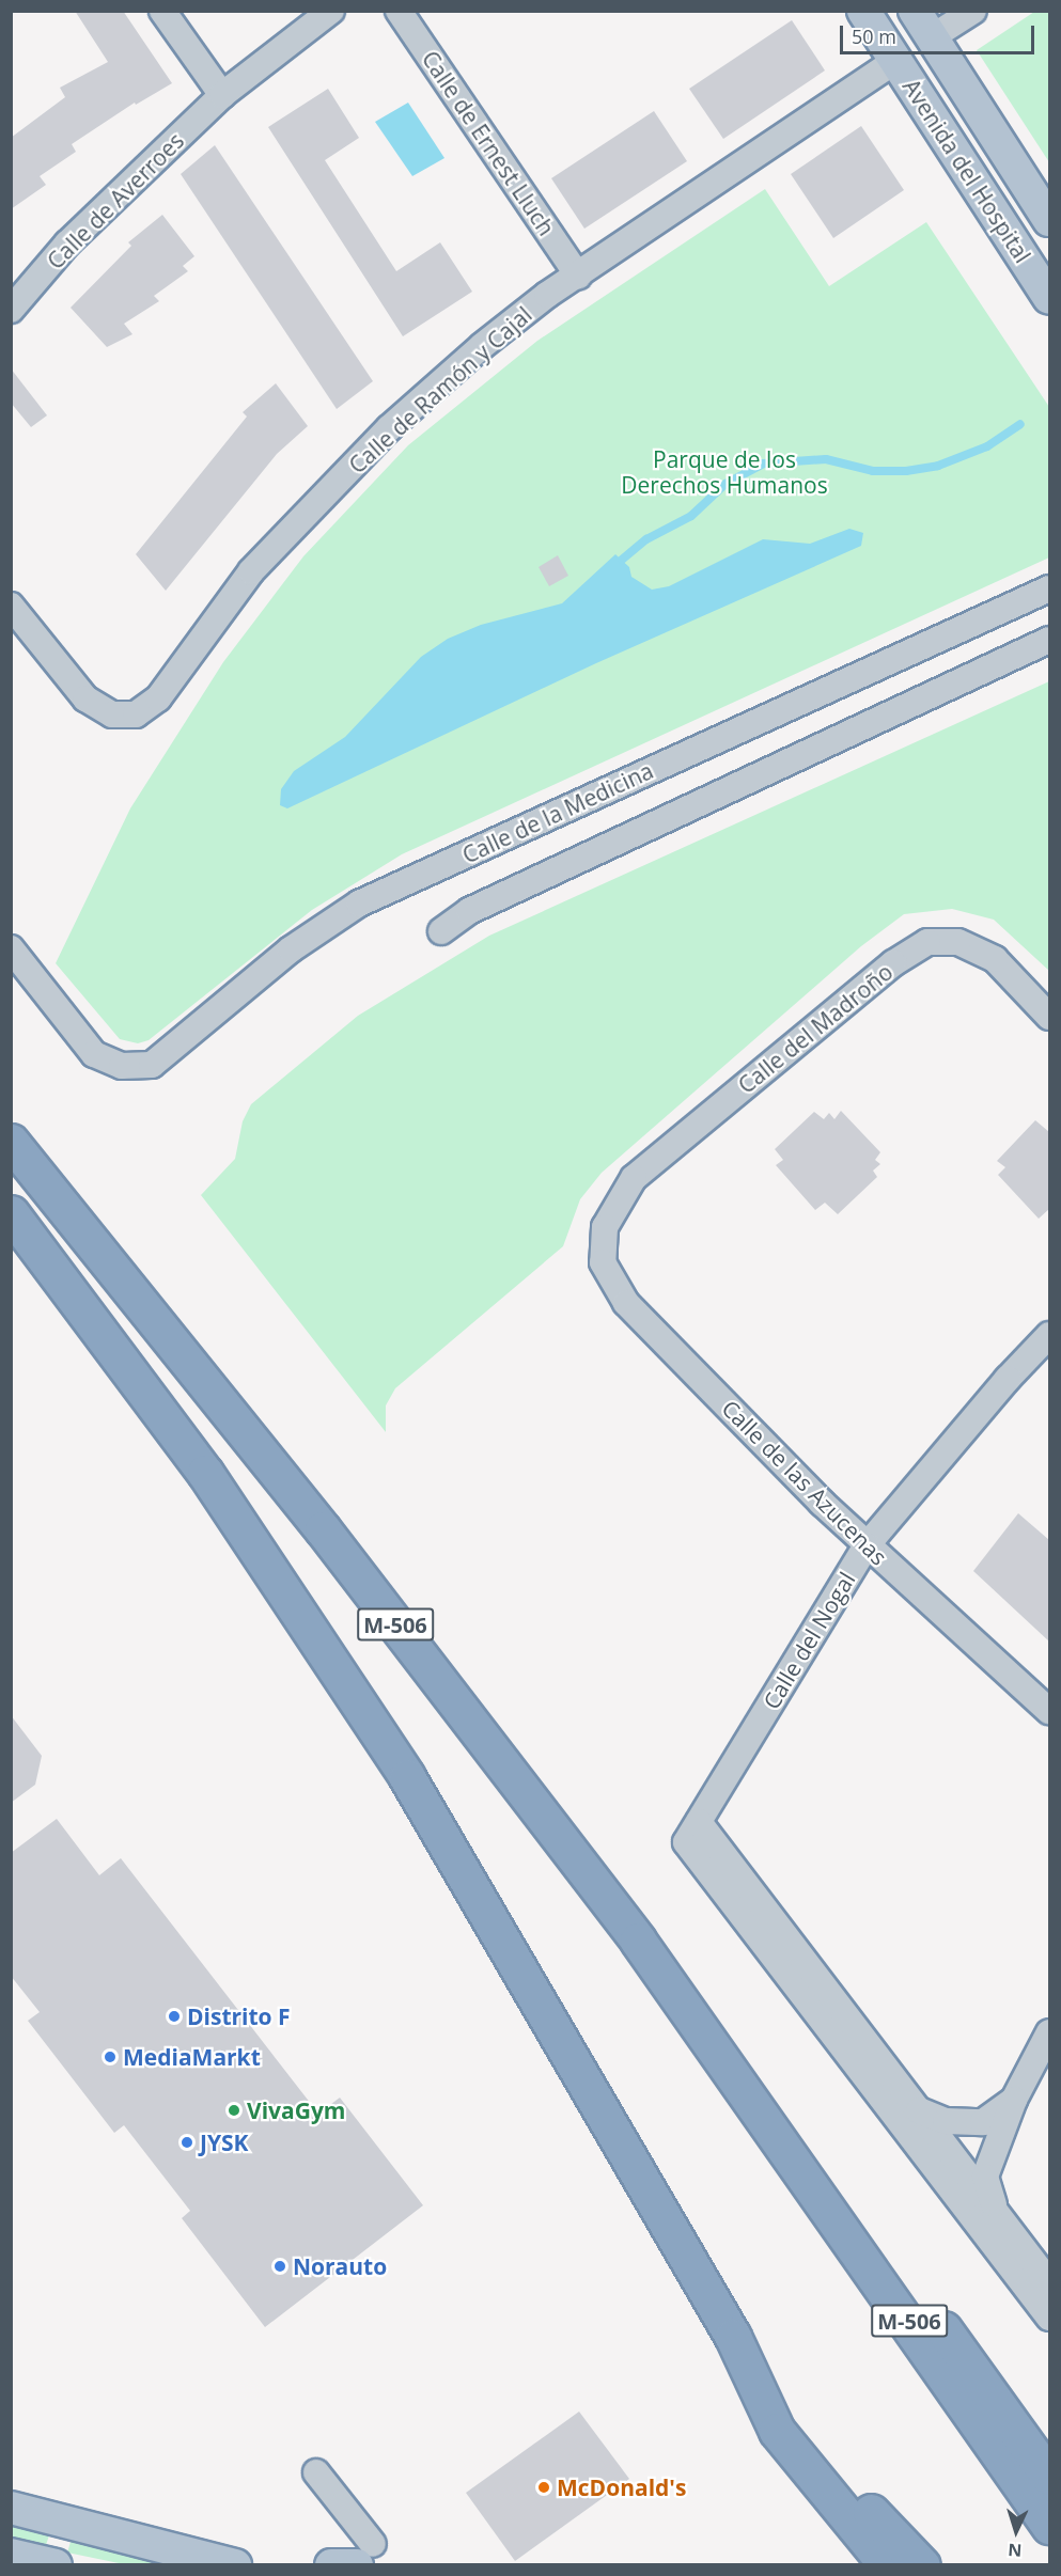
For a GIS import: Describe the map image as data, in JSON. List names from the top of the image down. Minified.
{"streets":{"highway":["M-506"],"main road":["Avenida del Hospital"],"street":["Calle de Ernest Lluch","Calle de Averroes","Calle de Ramón y Cajal","Calle de la Medicina","Calle del Madroño","Calle de las Azucenas","Calle del Nogal"]},"crossings":[["Calle de Ernest Lluch","Calle de Ramón y Cajal"],["Avenida del Hospital","Calle de Ramón y Cajal"],["Calle del Madroño","Calle de las Azucenas"],["Calle de las Azucenas","Calle del Nogal"]],"parks":["Parque de los Derechos Humanos"],"places":["Distrito F","MediaMarkt","VivaGym","JYSK","Norauto","McDonald's"],"scale_bar":"50 m","north":"bottom"}
